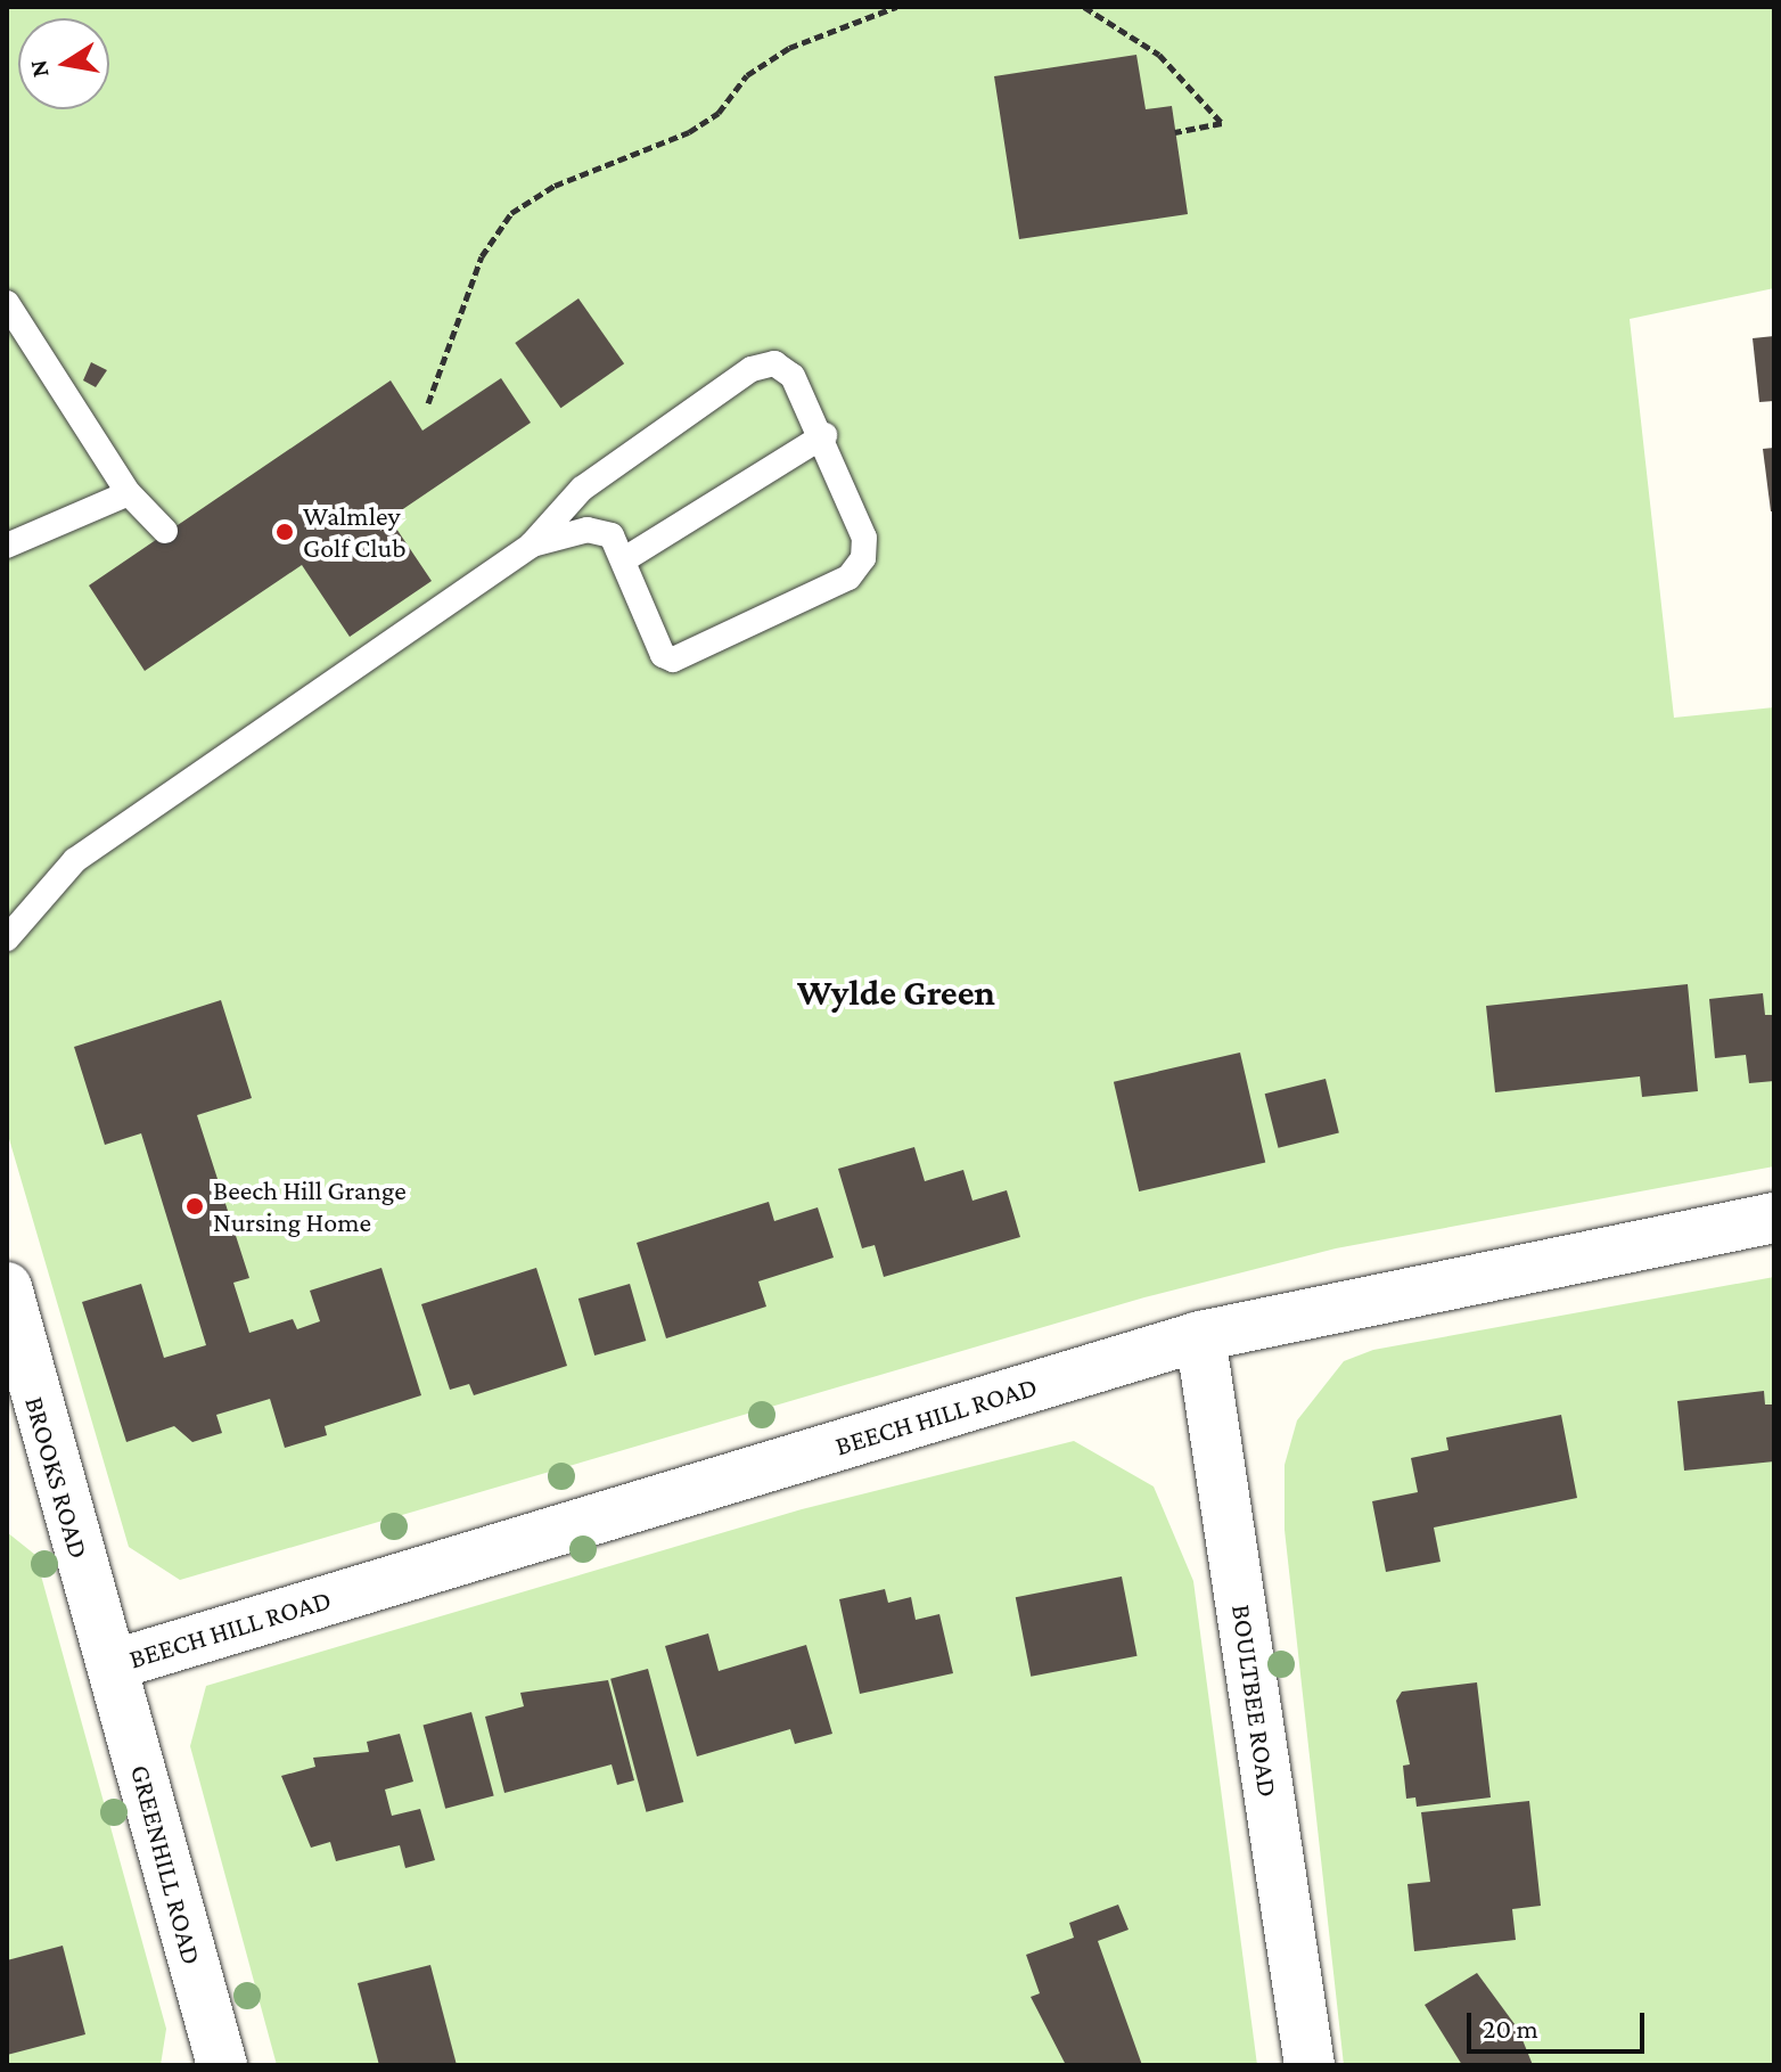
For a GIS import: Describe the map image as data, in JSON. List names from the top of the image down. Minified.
{"streets":{"street":["BEECH HILL ROAD","BROOKS ROAD","BOULTBEE ROAD","GREENHILL ROAD"]},"crossings":[["BEECH HILL ROAD","BROOKS ROAD"],["BEECH HILL ROAD","BOULTBEE ROAD"],["BEECH HILL ROAD","GREENHILL ROAD"],["BROOKS ROAD","GREENHILL ROAD"]],"districts":["Wylde Green"],"places":["Walmley Golf Club","Beech Hill Grange Nursing Home"],"scale_bar":"20 m","north":"left"}
